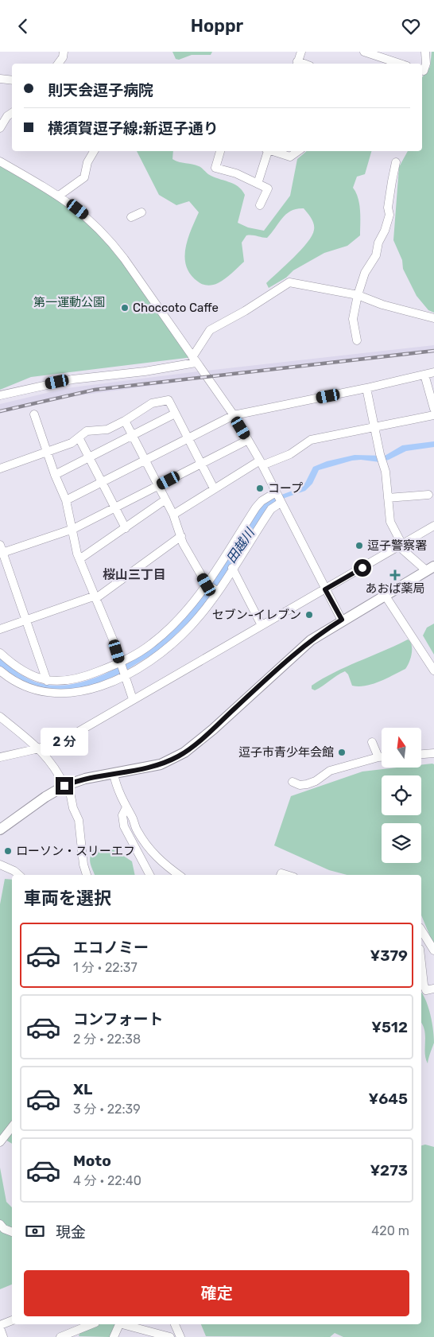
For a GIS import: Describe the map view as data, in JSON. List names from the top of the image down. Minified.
{"districts":["桜山三丁目"],"water":["田越川"],"parks":["第一運動公園"],"places":{"other":["Choccoto Caffe","コープ","逗子警察署","セブン-イレブン","逗子市青少年会館","ローソン・スリーエフ"],"health":["あおば薬局"]},"north":"top","page":{"header":"Hoppr","banner":["則天会逗子病院","横須賀逗子線;新逗子通り"],"bubble":"2 分","heading":"車両を選択","list":[{"name":"エコノミー","note":"1 分 · 22:37","value":"¥379"},{"name":"コンフォート","note":"2 分 · 22:38","value":"¥512"},{"name":"XL","note":"3 分 · 22:39","value":"¥645"},{"name":"Moto","note":"4 分 · 22:40","value":"¥273"}],"pay":["現金","420 m"],"buttons":"確定"}}
